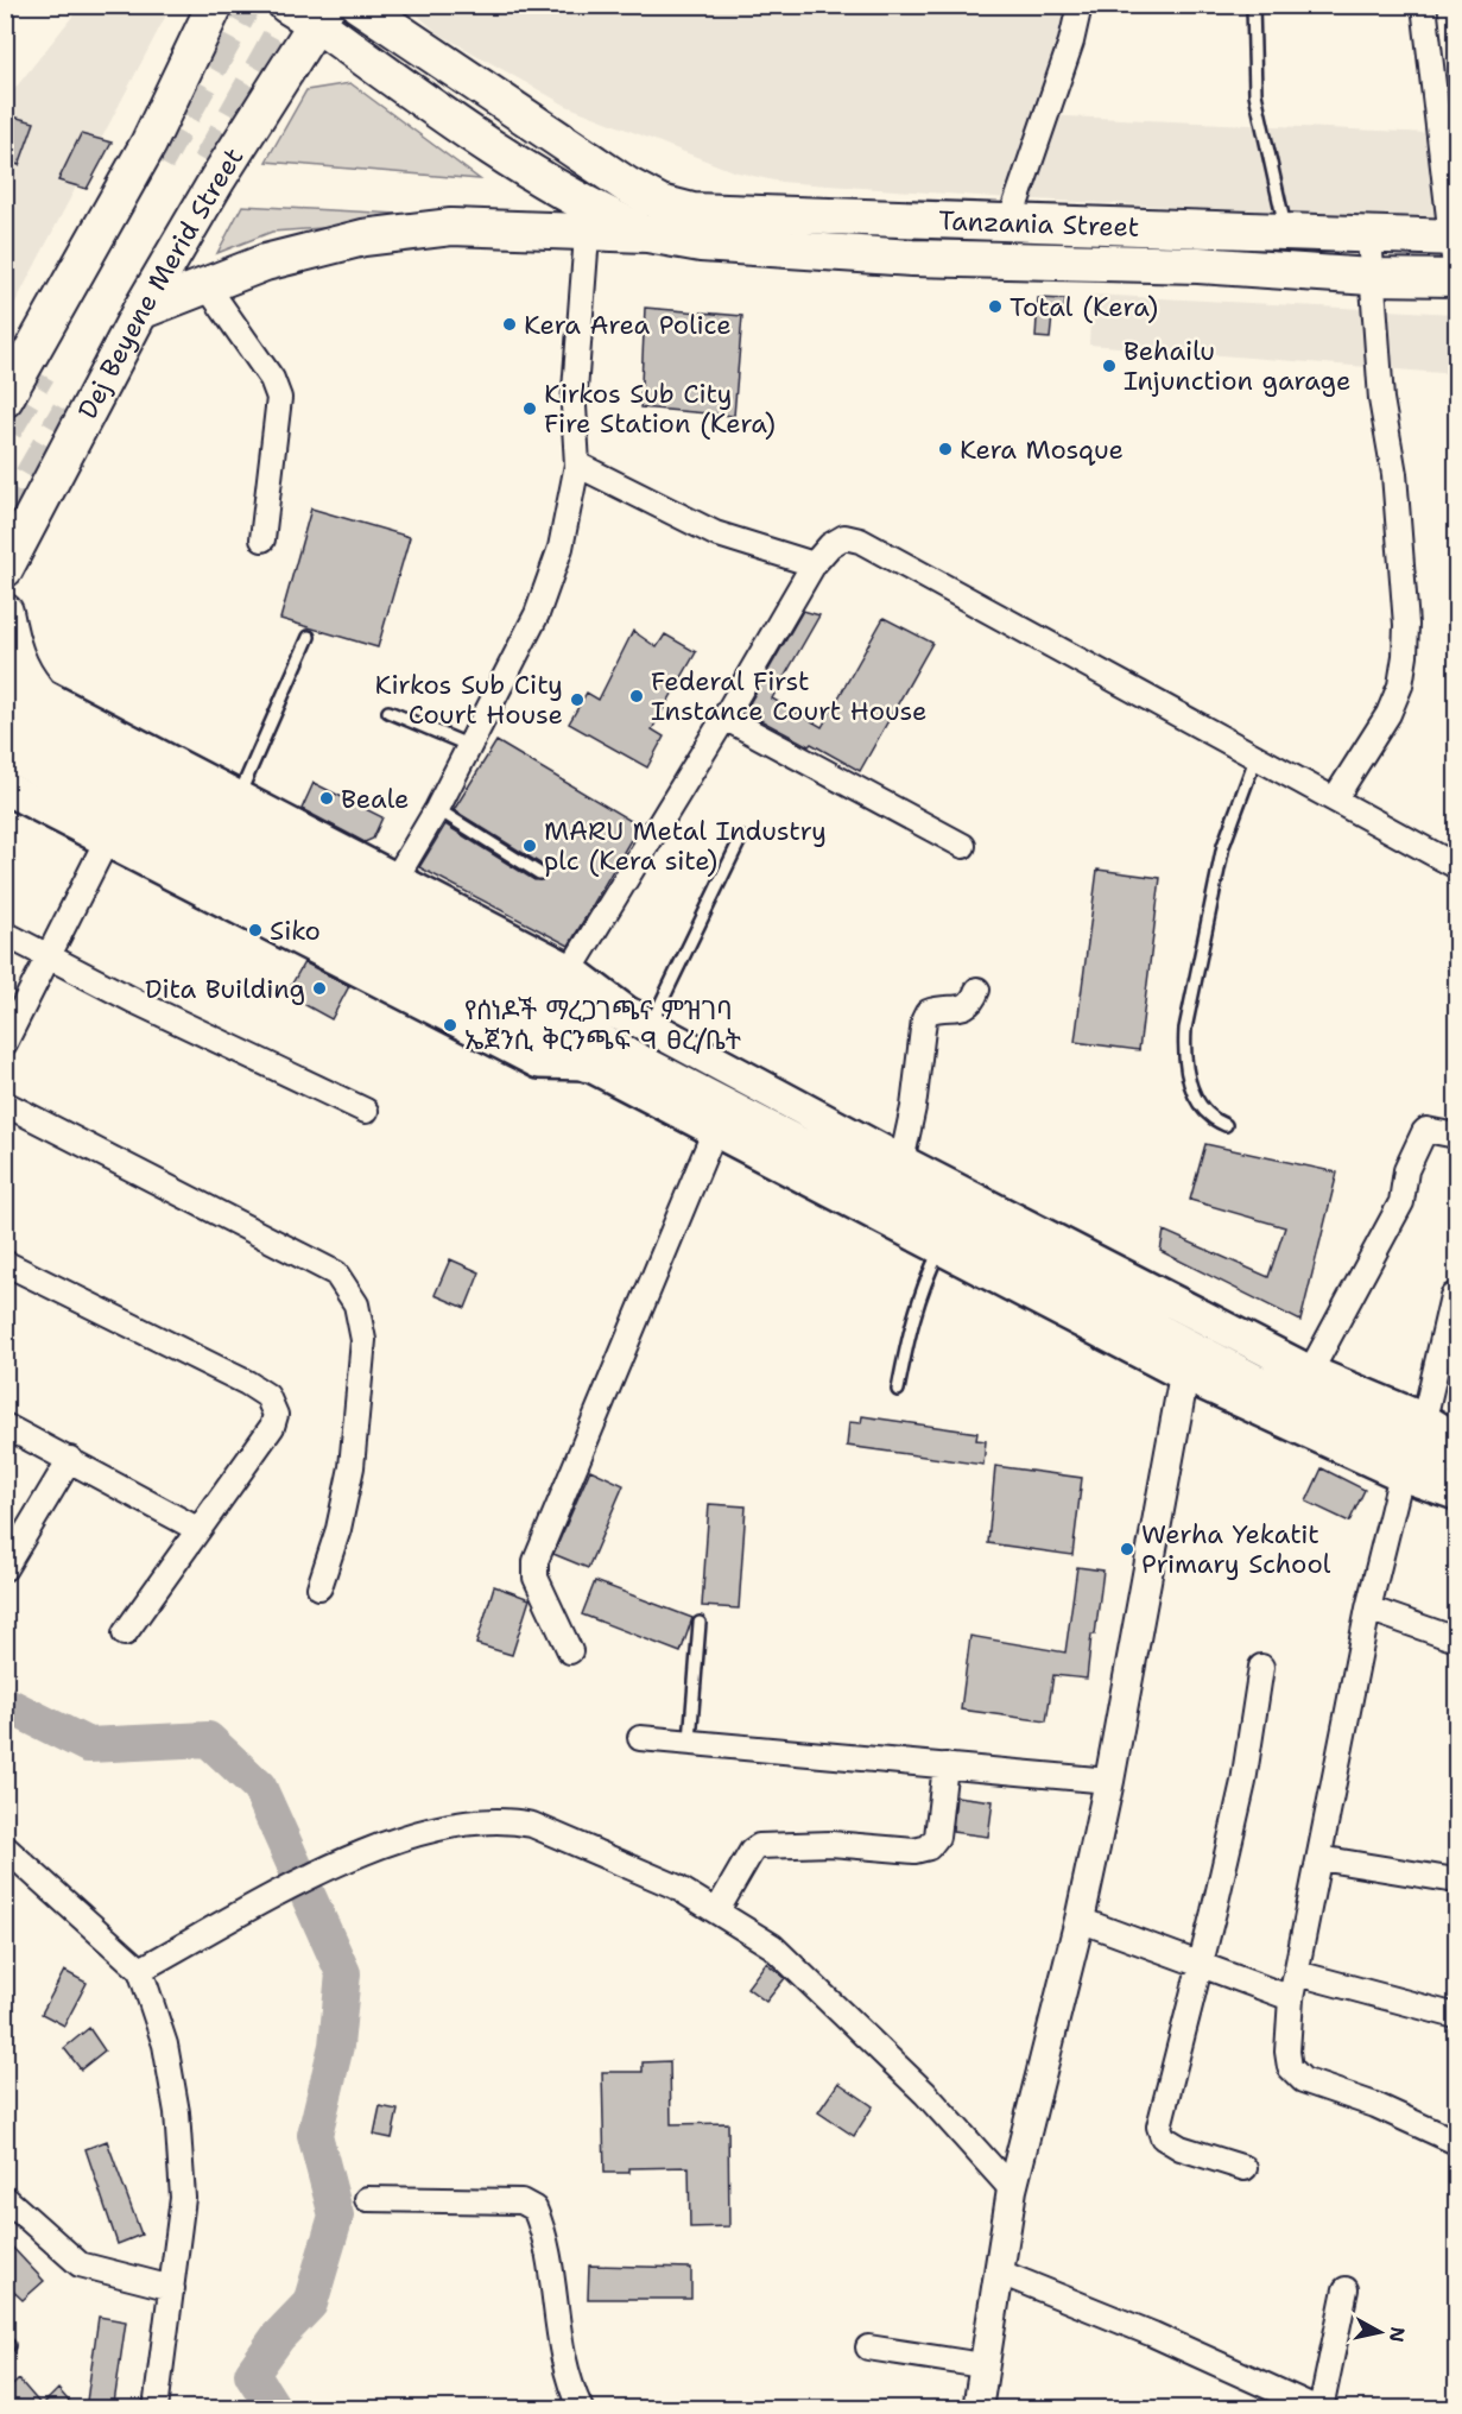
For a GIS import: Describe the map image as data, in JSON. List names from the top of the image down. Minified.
{"streets":{"main road":["Tanzania Street","Dej Beyene Merid Street"]},"crossings":[["Tanzania Street","Dej Beyene Merid Street"]],"places":["Total (Kera)","Kera Area Police","Behailu Injunction garage","Kirkos Sub City Fire Station (Kera)","Kera Mosque","Federal First Instance Court House","Kirkos Sub City Court House","Beale","MARU Metal Industry plc (Kera site)","Siko","Dita Building","የሰነዶች ማረጋገጫና ምዝገባ ኤጀንሲ ቅርንጫፍ 9 ፀረ/ቤት","Werha Yekatit Primary School"],"north":"right"}
